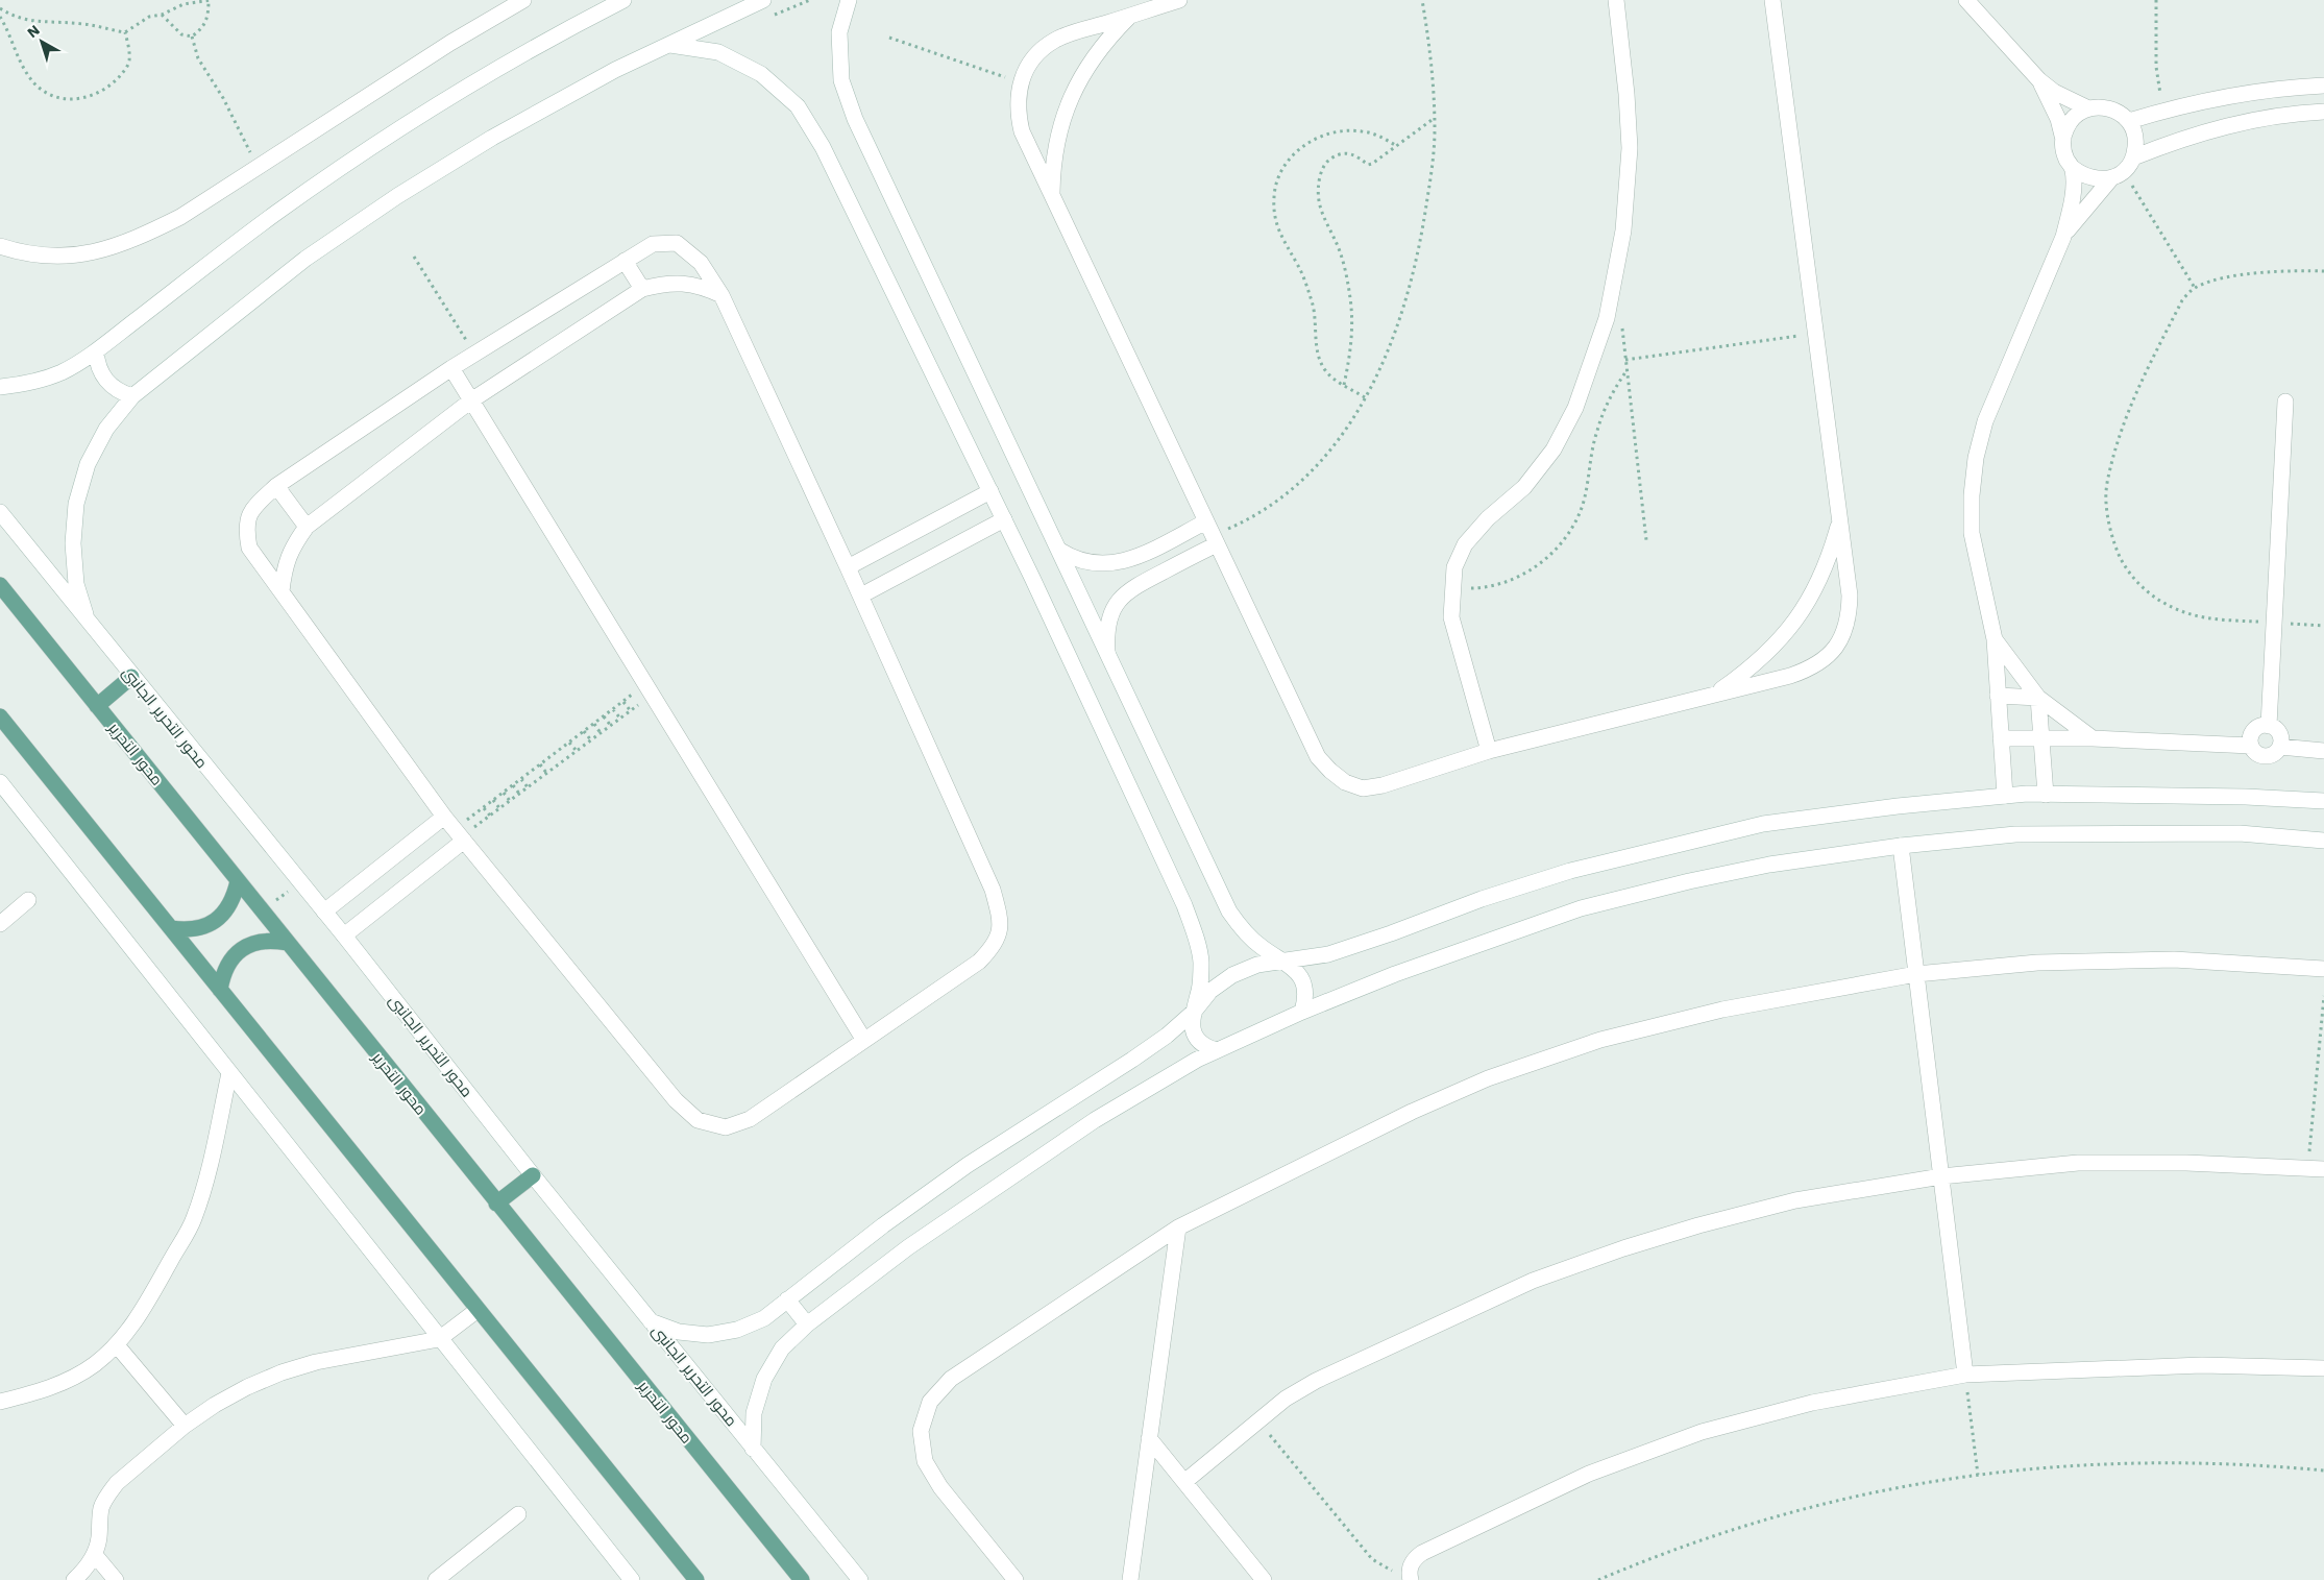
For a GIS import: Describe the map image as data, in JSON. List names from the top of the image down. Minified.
{"streets":{"main road":["محور التحرير"],"street":["محور التحرير الجانبى"]},"north":"top left"}
